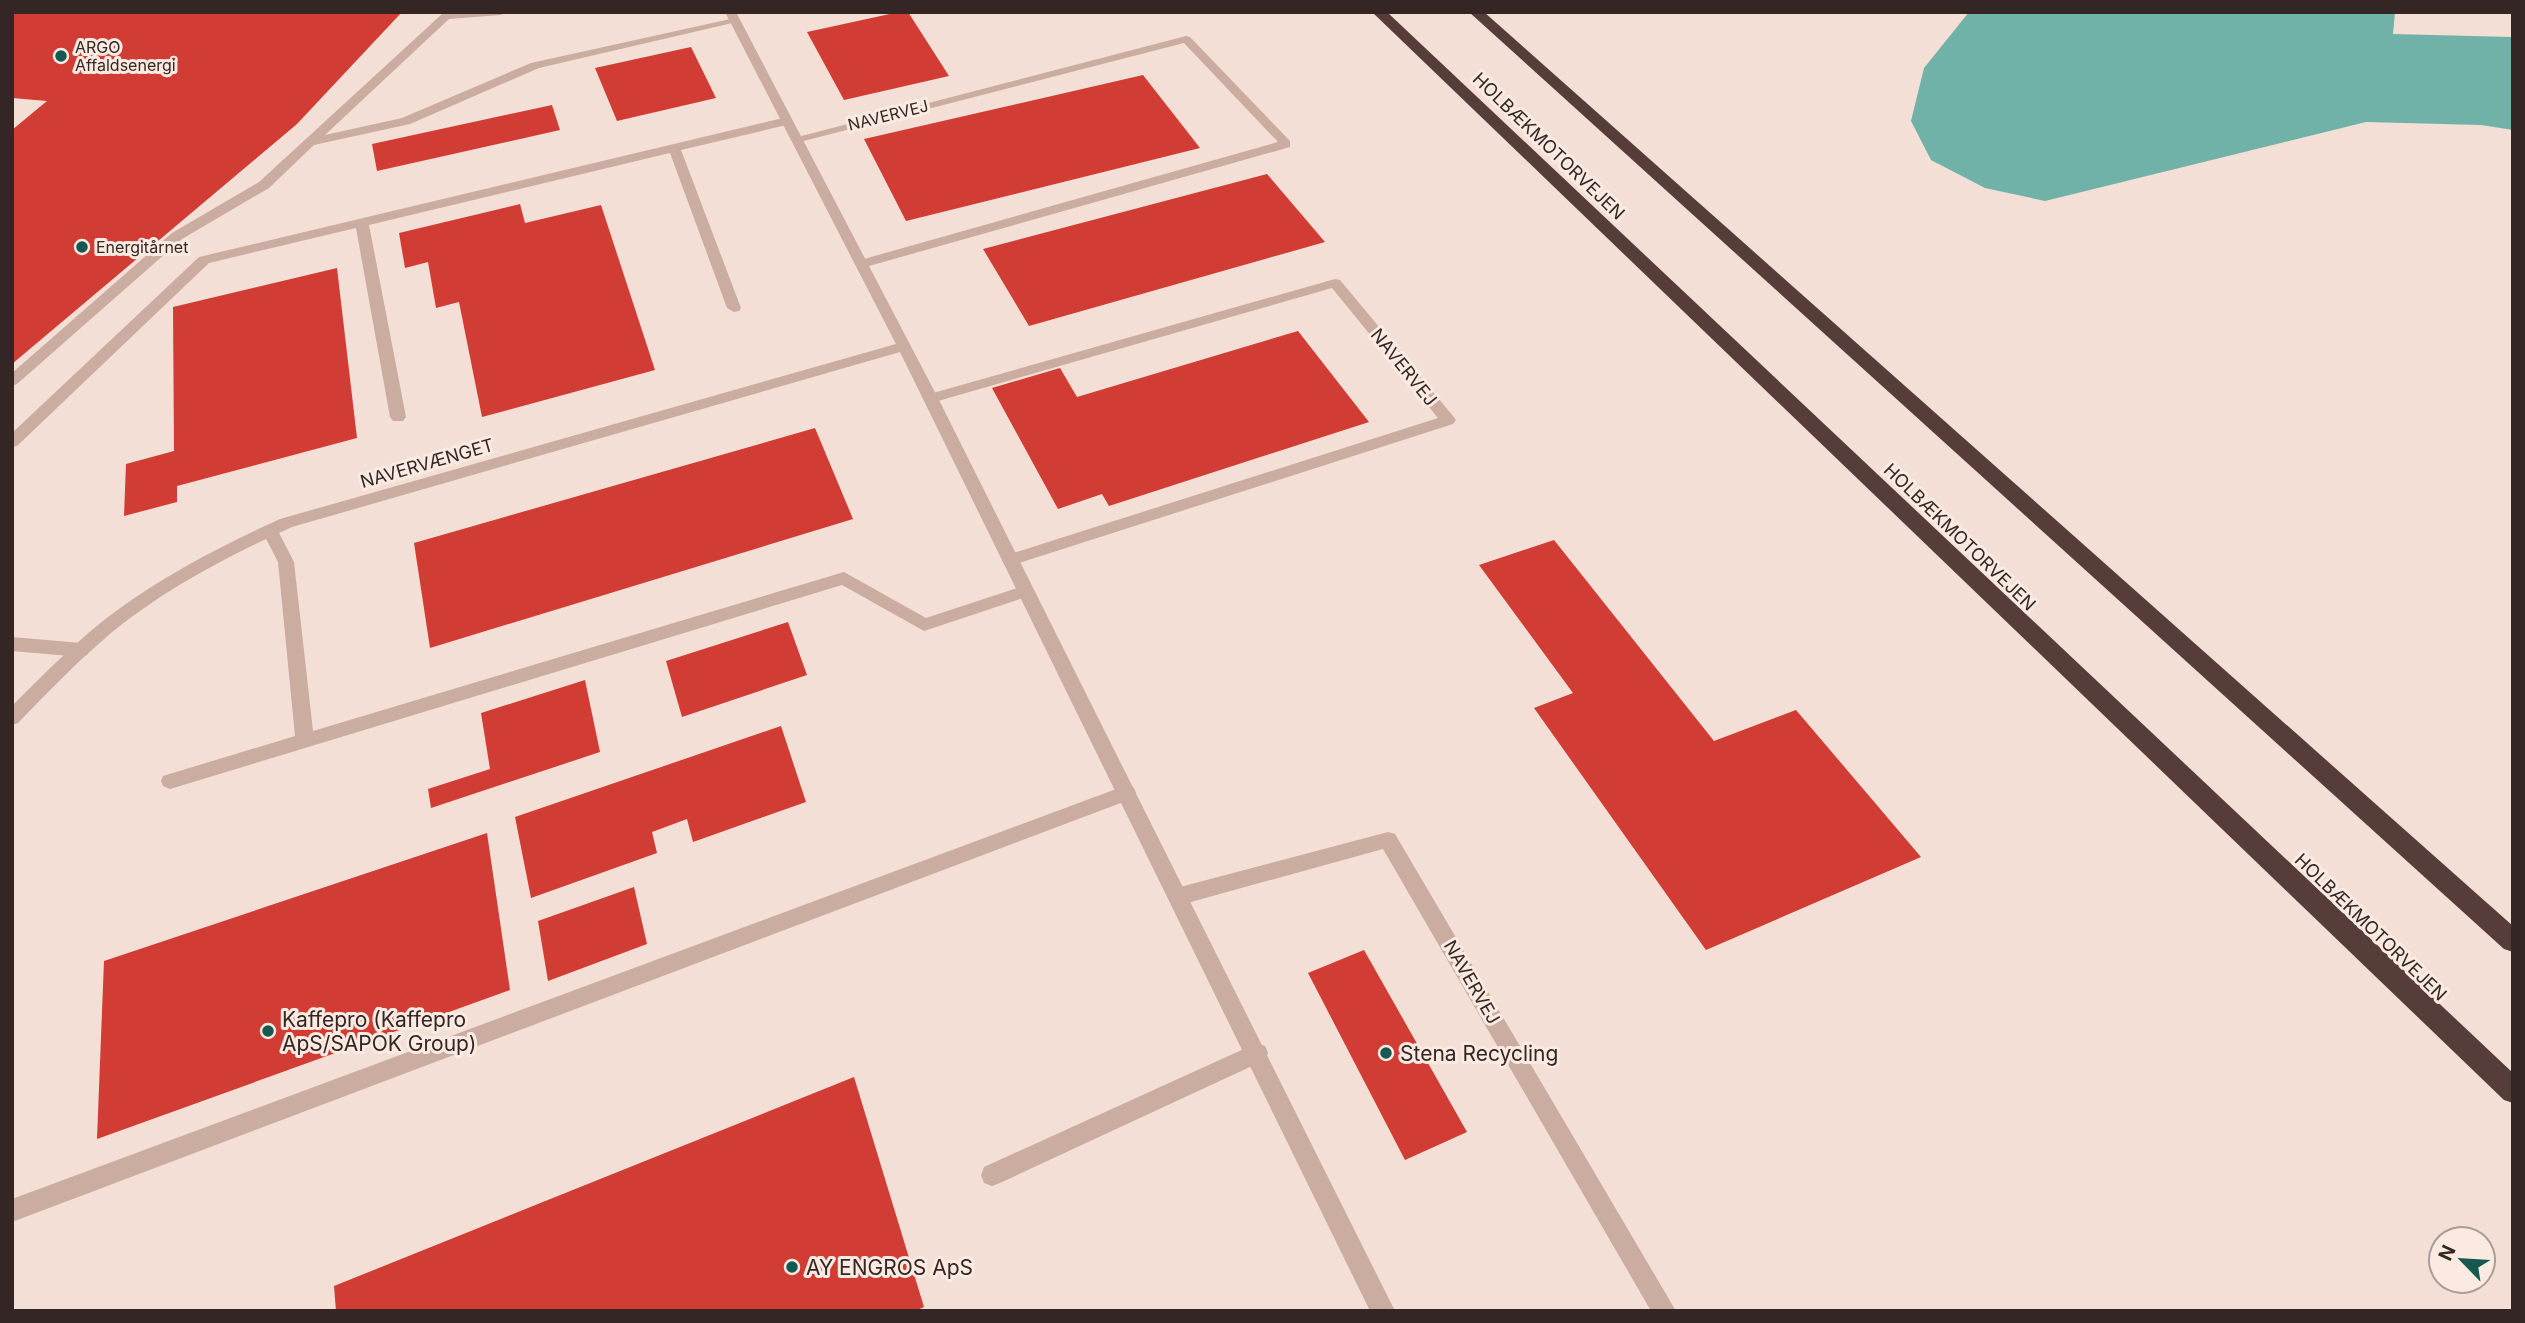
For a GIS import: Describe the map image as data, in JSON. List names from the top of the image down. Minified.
{"streets":{"highway":["HOLBÆKMOTORVEJEN"],"street":["NAVERVEJ","NAVERVÆNGET"]},"places":["ARGO Affaldsenergi","Energitårnet","Kaffepro (Kaffepro ApS/SAPOK Group)","Stena Recycling","AY ENGROS ApS"],"north":"top left"}
